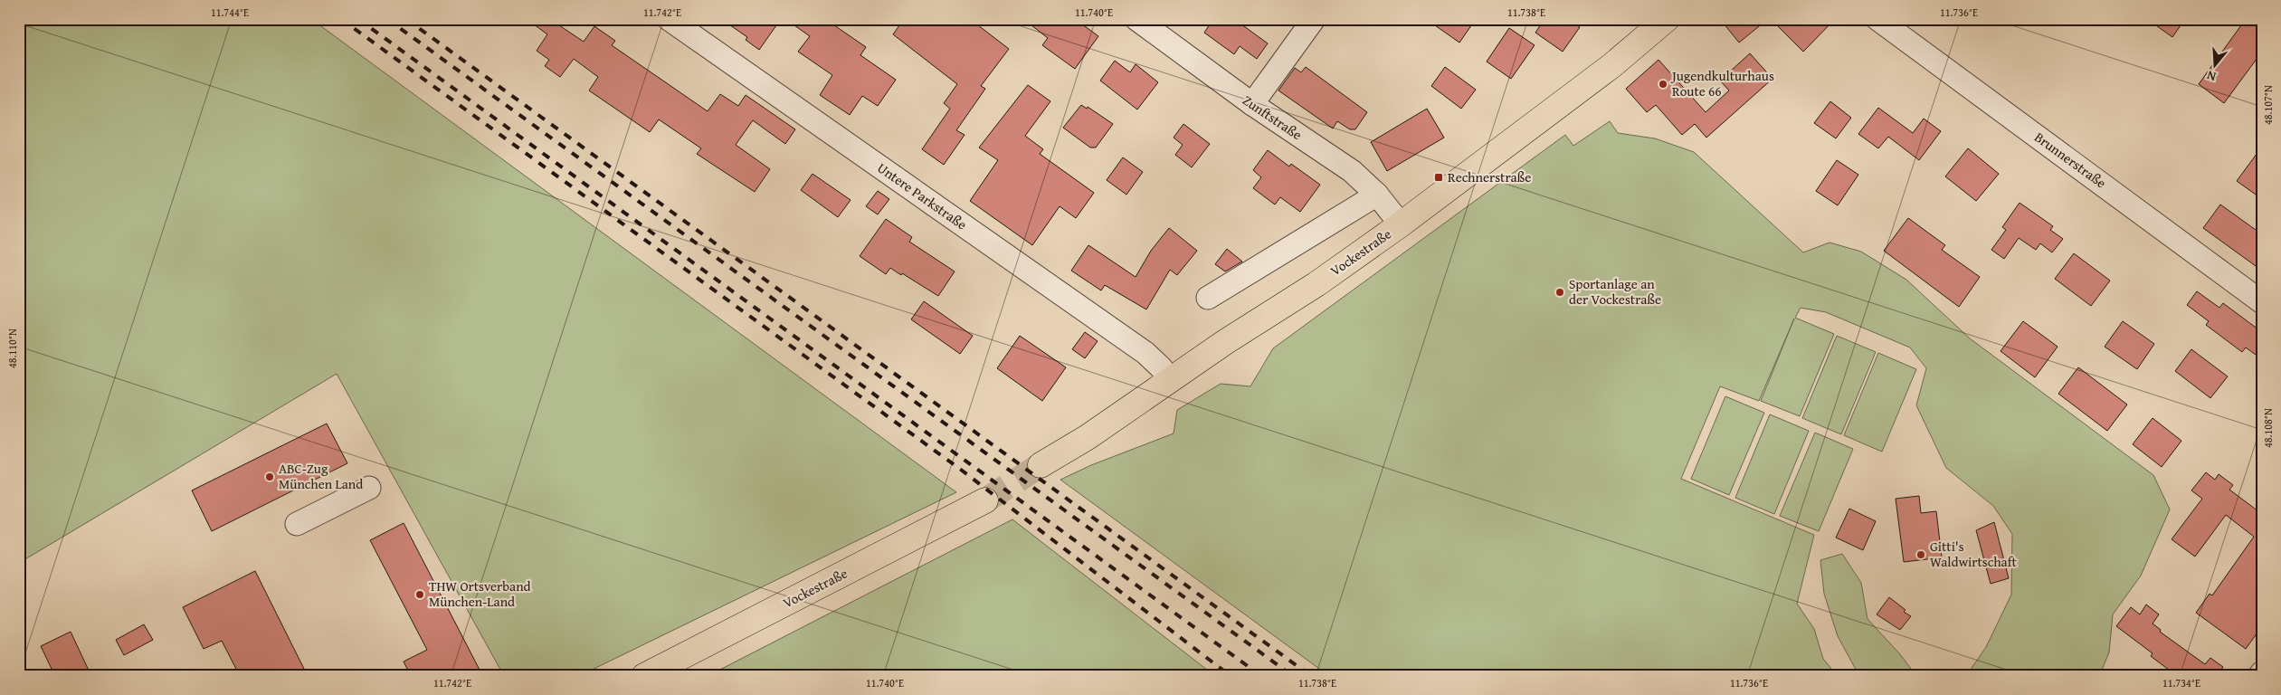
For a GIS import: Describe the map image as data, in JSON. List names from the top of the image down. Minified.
{"streets":{"main road":["Vockestraße"],"street":["Zunftstraße","Brunnerstraße","Untere Parkstraße"]},"crossings":[["Zunftstraße","Vockestraße"],["Untere Parkstraße","Vockestraße"]],"places":{"other":["Jugendkulturhaus Route 66","Sportanlage an der Vockestraße","ABC-Zug München Land","Gitti's Waldwirtschaft","THW Ortsverband München-Land"],"transit":["Rechnerstraße"]},"north":"bottom","coordinates":["11.744°E","11.742°E","11.740°E","11.738°E","11.736°E","48.107°N","48.110°N","48.108°N","11.734°E"]}
